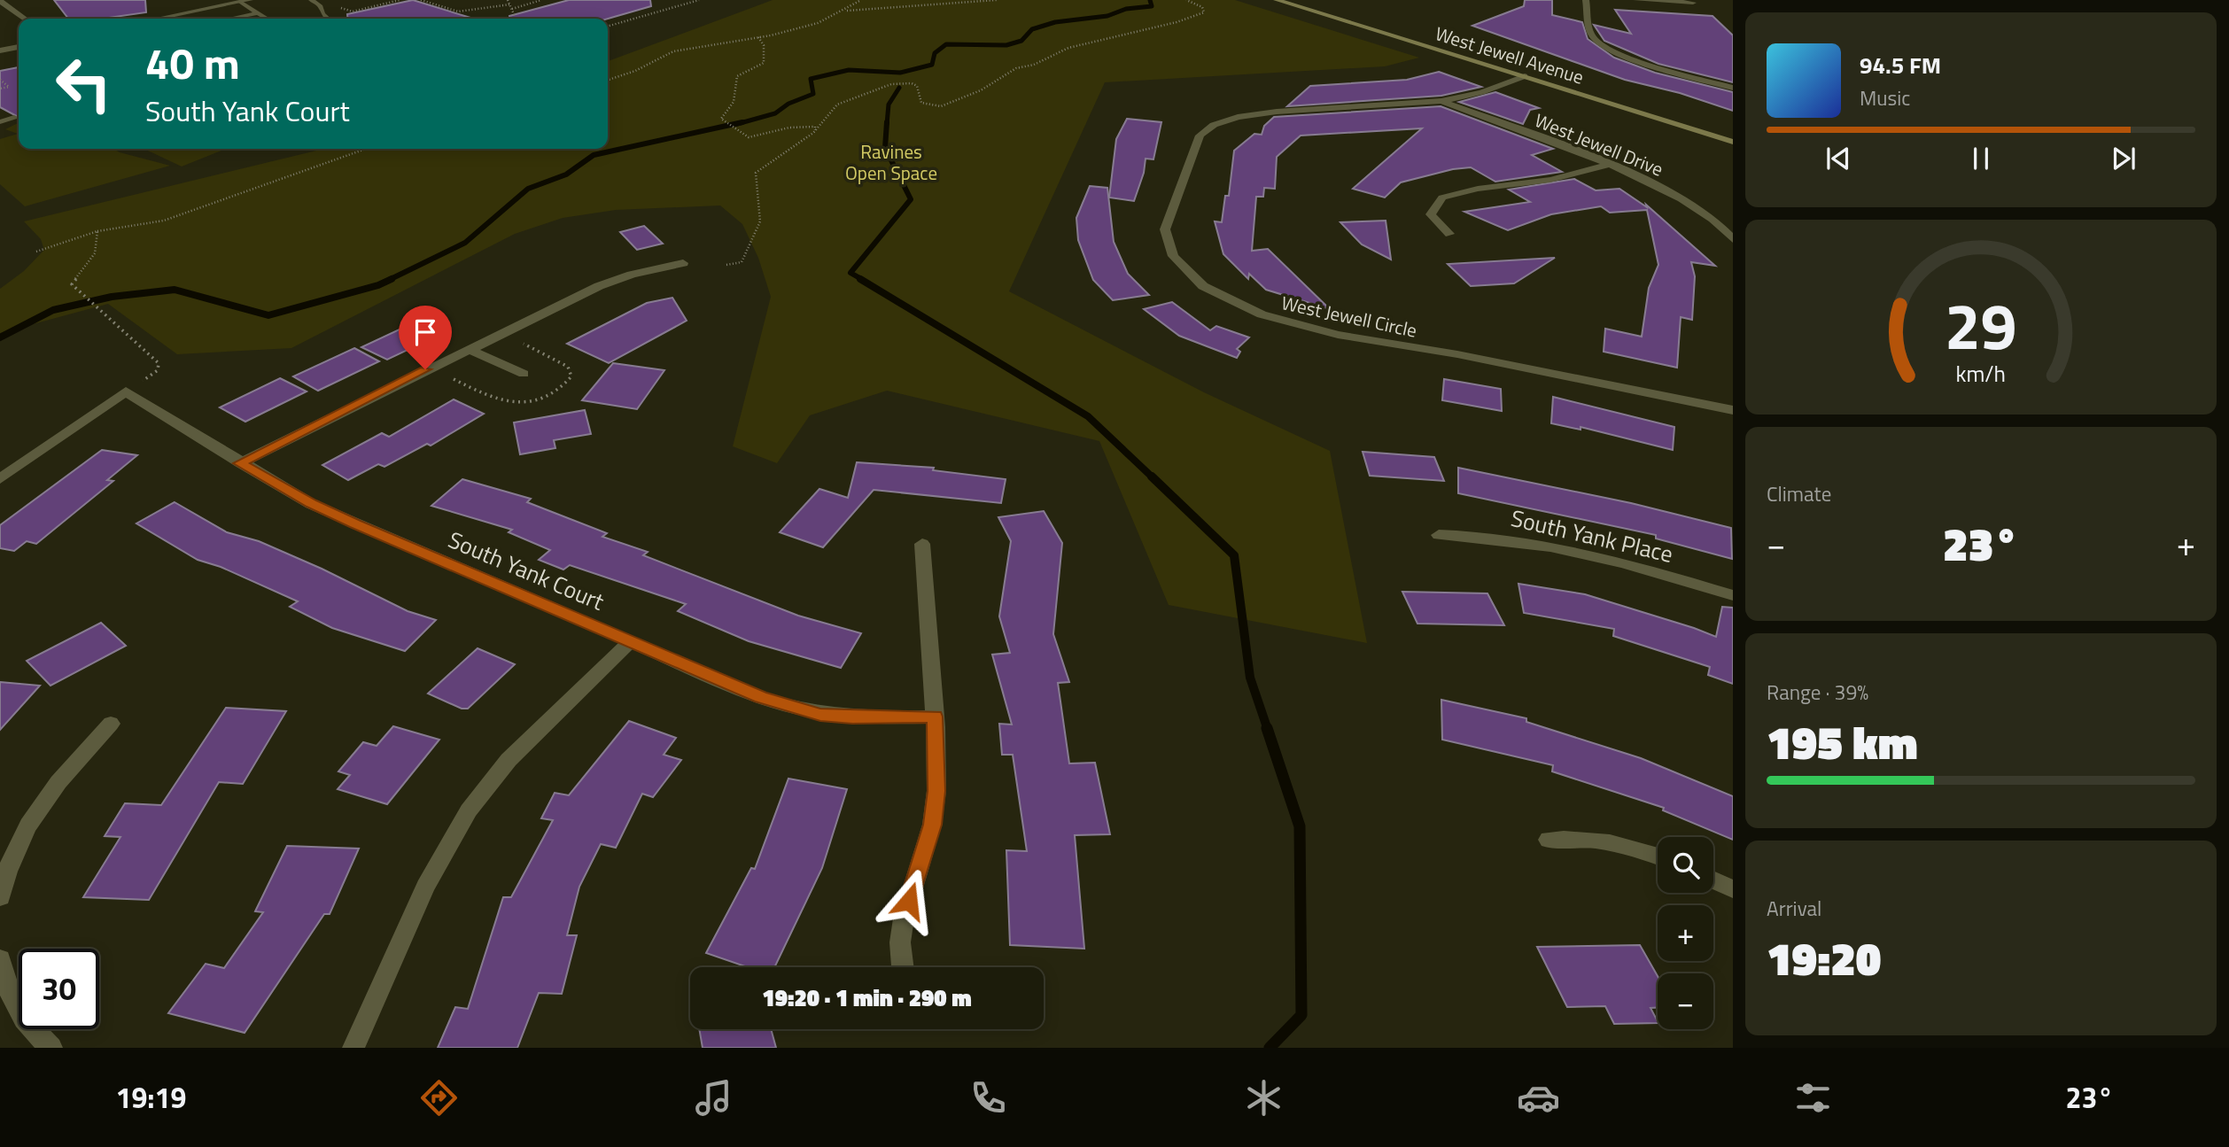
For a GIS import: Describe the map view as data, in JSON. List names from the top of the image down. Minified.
{"streets":{"main road":["West Jewell Avenue"],"street":["West Jewell Drive","West Jewell Circle","South Yank Place","South Yank Court"]},"crossings":[["West Jewell Avenue","West Jewell Circle"],["West Jewell Drive","West Jewell Circle"]],"parks":["Ravines Open Space"],"page":{"turn":["40 m","South Yank Court"],"song":["94.5 FM","Music"],"tile":["Climate",["Range · 39%","195 km"],["Arrival","19:20"]],"heat":["−","23°","+"],"map_buttons":["+","−"],"limit":"30","trip":"19:20 · 1 min · 290 m","tabs":["19:19","23°"],"gauge":["29","km/h"]}}
